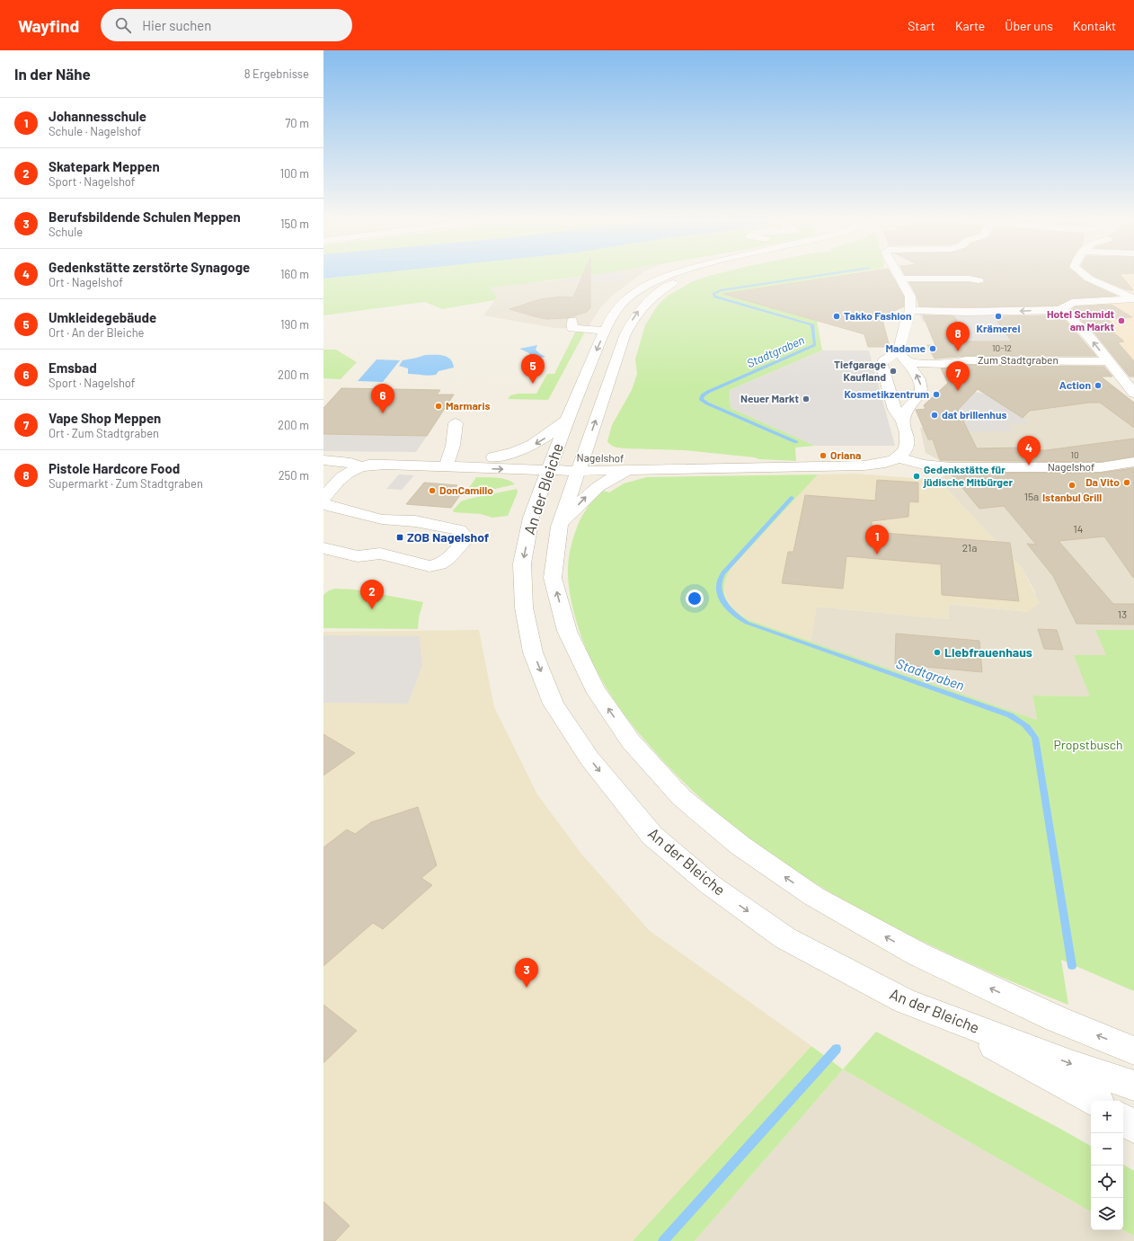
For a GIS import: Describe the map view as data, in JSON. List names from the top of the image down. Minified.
{"streets":{"street":["Zum Stadtgraben","Nagelshof","An der Bleiche"]},"crossings":[["Nagelshof","An der Bleiche"]],"water":["Stadtgraben"],"parks":["Propstbusch"],"places":{"other":["Takko Fashion","Krämerei","Hotel Schmidt am Markt","Madame","Tiefgarage Kaufland","Action","Kosmetikzentrum","Neuer Markt","Marmaris","dat brillenhus","Oriana","Gedenkstätte für jüdische Mitbürger","Da Vito","Istanbul Grill","DonCamillo","Liebfrauenhaus"],"transit":["ZOB Nagelshof"]},"house_numbers":["10-12","10","15a","14","21a","13"],"page":{"header":"Wayfind","search":"Hier suchen","nav":["Start","Karte","Über uns","Kontakt"],"heading":["In der Nähe","8 Ergebnisse"],"list":[{"mark":"1","name":"Johannesschule","note":"Schule · Nagelshof","value":"70 m"},{"mark":"2","name":"Skatepark Meppen","note":"Sport · Nagelshof","value":"100 m"},{"mark":"3","name":"Berufsbildende Schulen Meppen","note":"Schule","value":"150 m"},{"mark":"4","name":"Gedenkstätte zerstörte Synagoge","note":"Ort · Nagelshof","value":"160 m"},{"mark":"5","name":"Umkleidegebäude","note":"Ort · An der Bleiche","value":"190 m"},{"mark":"6","name":"Emsbad","note":"Sport · Nagelshof","value":"200 m"},{"mark":"7","name":"Vape Shop Meppen","note":"Ort · Zum Stadtgraben","value":"200 m"},{"mark":"8","name":"Pistole Hardcore Food","note":"Supermarkt · Zum Stadtgraben","value":"250 m"}],"pins":["8","5","7","6","4","1","2","3"],"map_buttons":["+","−"]}}
